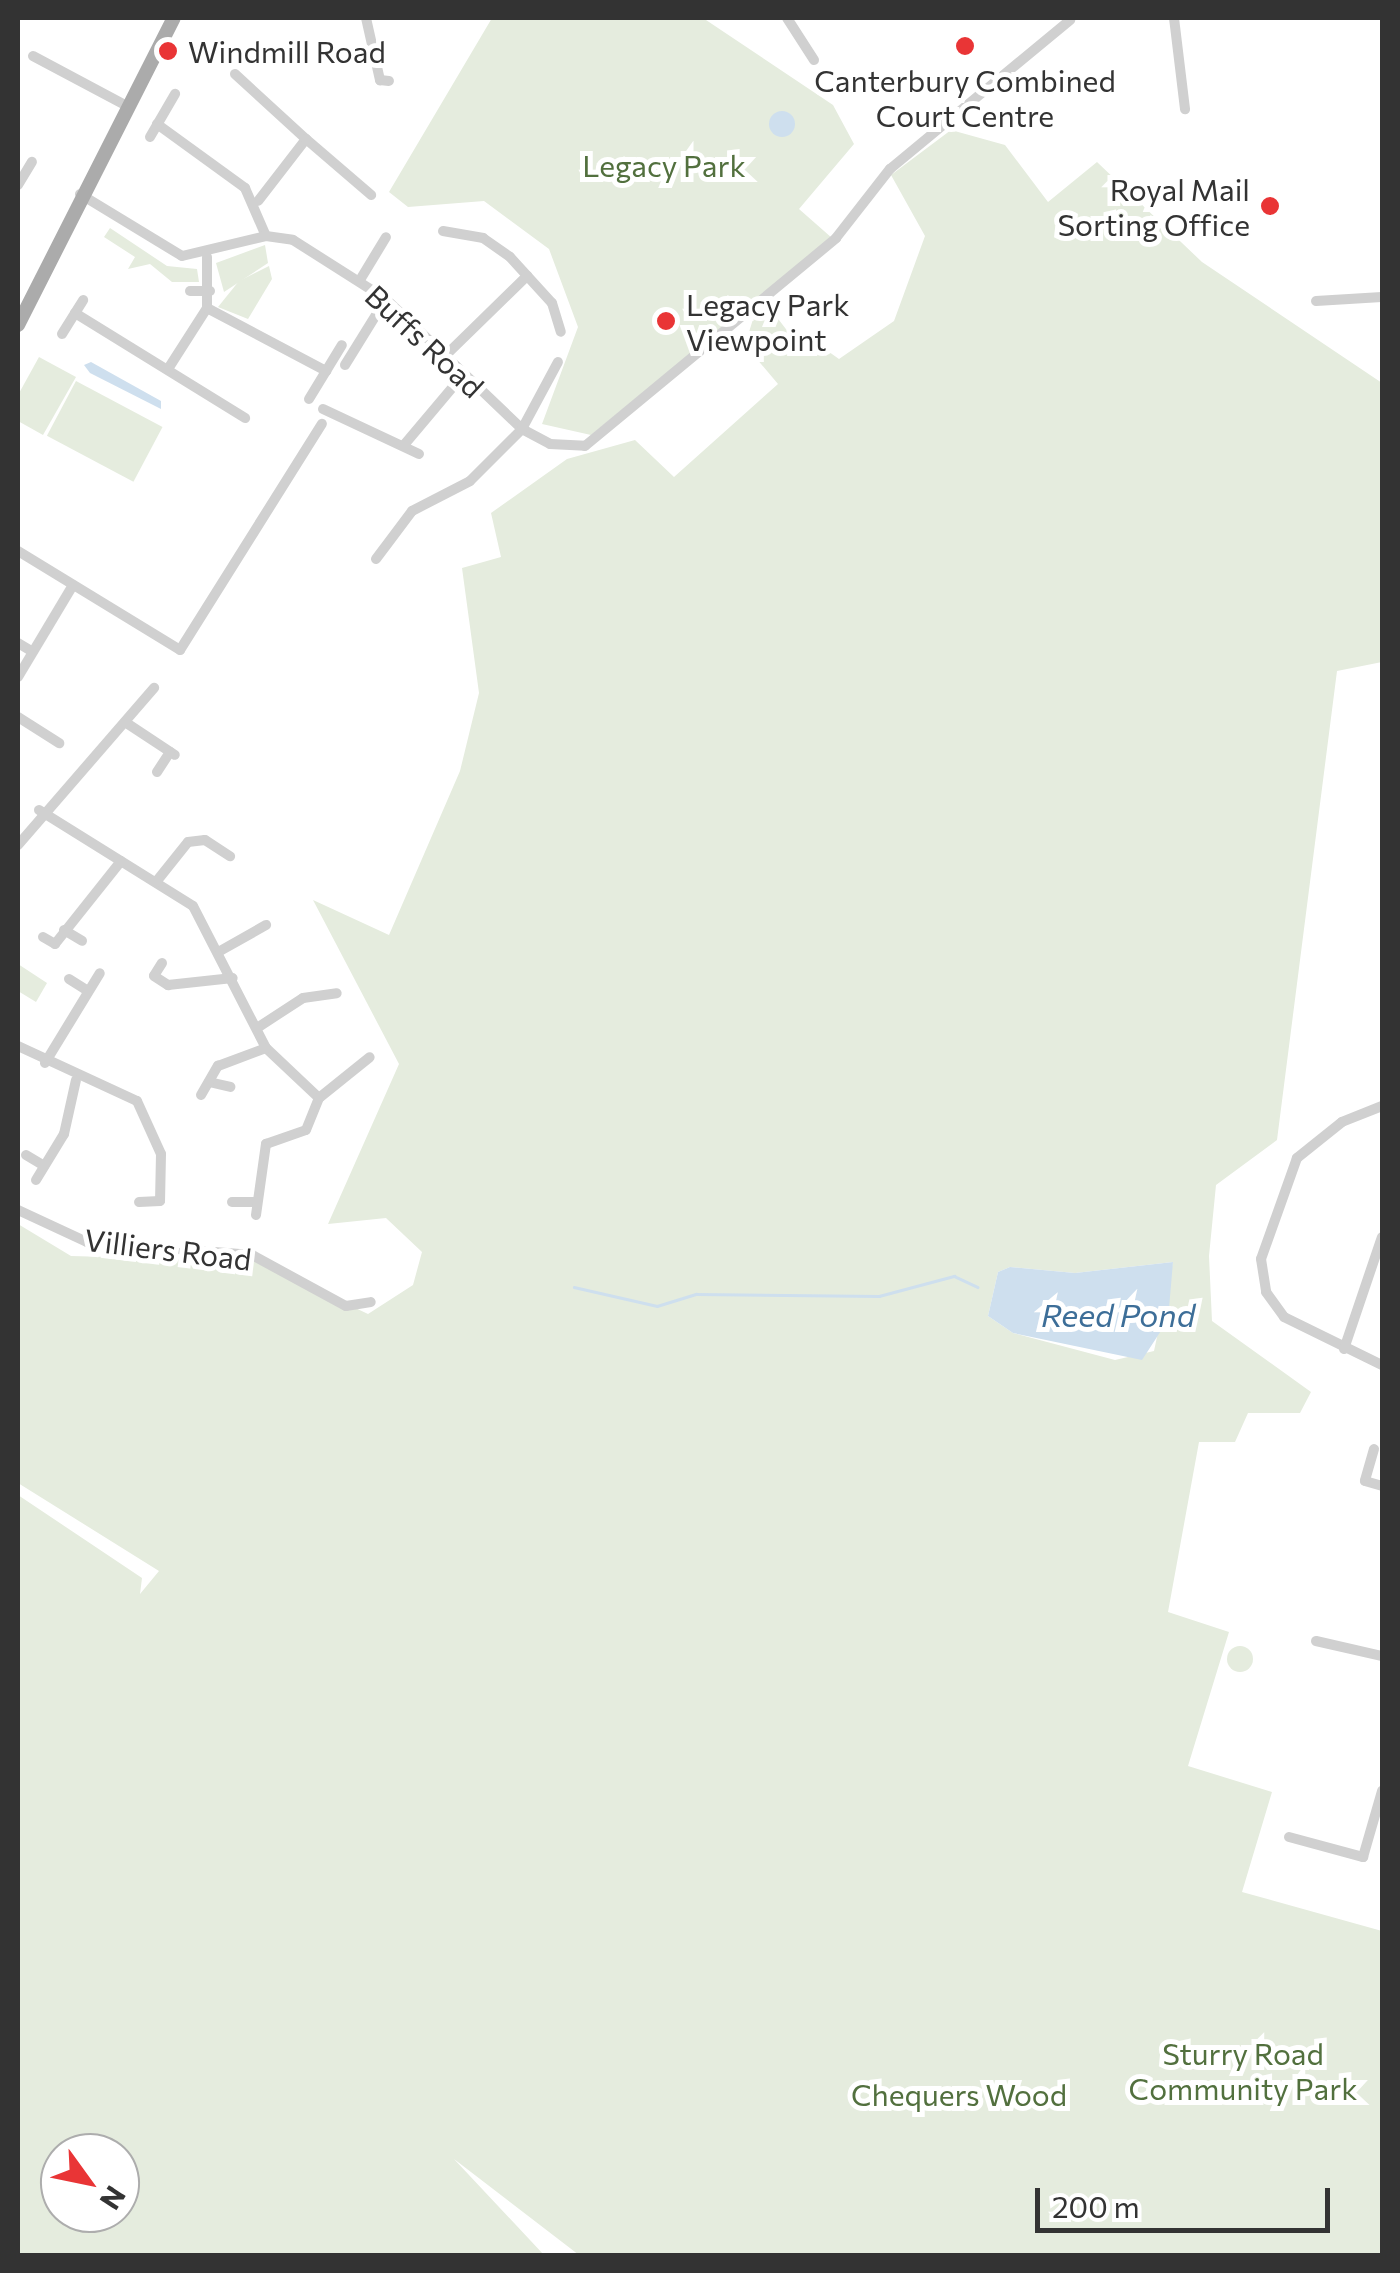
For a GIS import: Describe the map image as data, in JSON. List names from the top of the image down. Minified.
{"streets":{"street":["Buffs Road","Villiers Road"]},"water":["Reed Pond"],"parks":["Legacy Park","Sturry Road Community Park","Chequers Wood"],"places":["Canterbury Combined Court Centre","Windmill Road","Royal Mail Sorting Office","Legacy Park Viewpoint"],"scale_bar":"200 m","north":"bottom right"}
